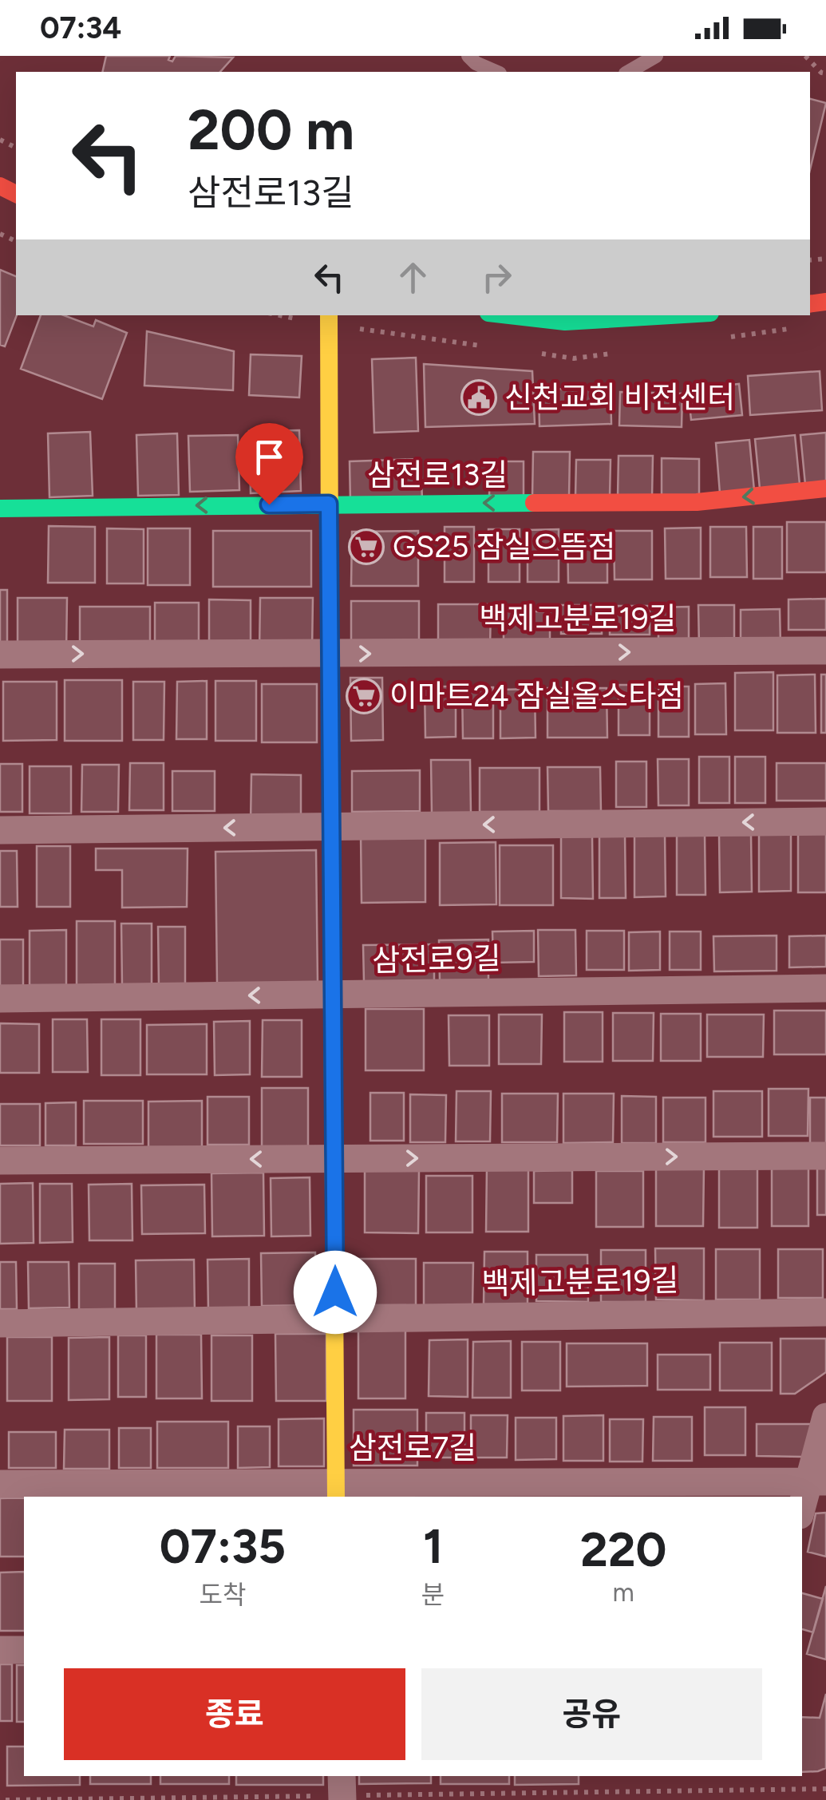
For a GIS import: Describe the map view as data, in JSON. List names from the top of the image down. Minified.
{"streets":{"street":["삼전로13길","백제고분로19길","삼전로9길","삼전로7길"]},"one_way":["삼전로13길"],"places":{"public building":["신천교회 비전센터"],"supermarket":["GS25 잠실으뜸점","이마트24 잠실올스타점"]},"page":{"status":"07:34","turn":["200 m","삼전로13길"],"eta":["07:35","도착","1","분","220","m"],"buttons":["종료","공유"]}}
